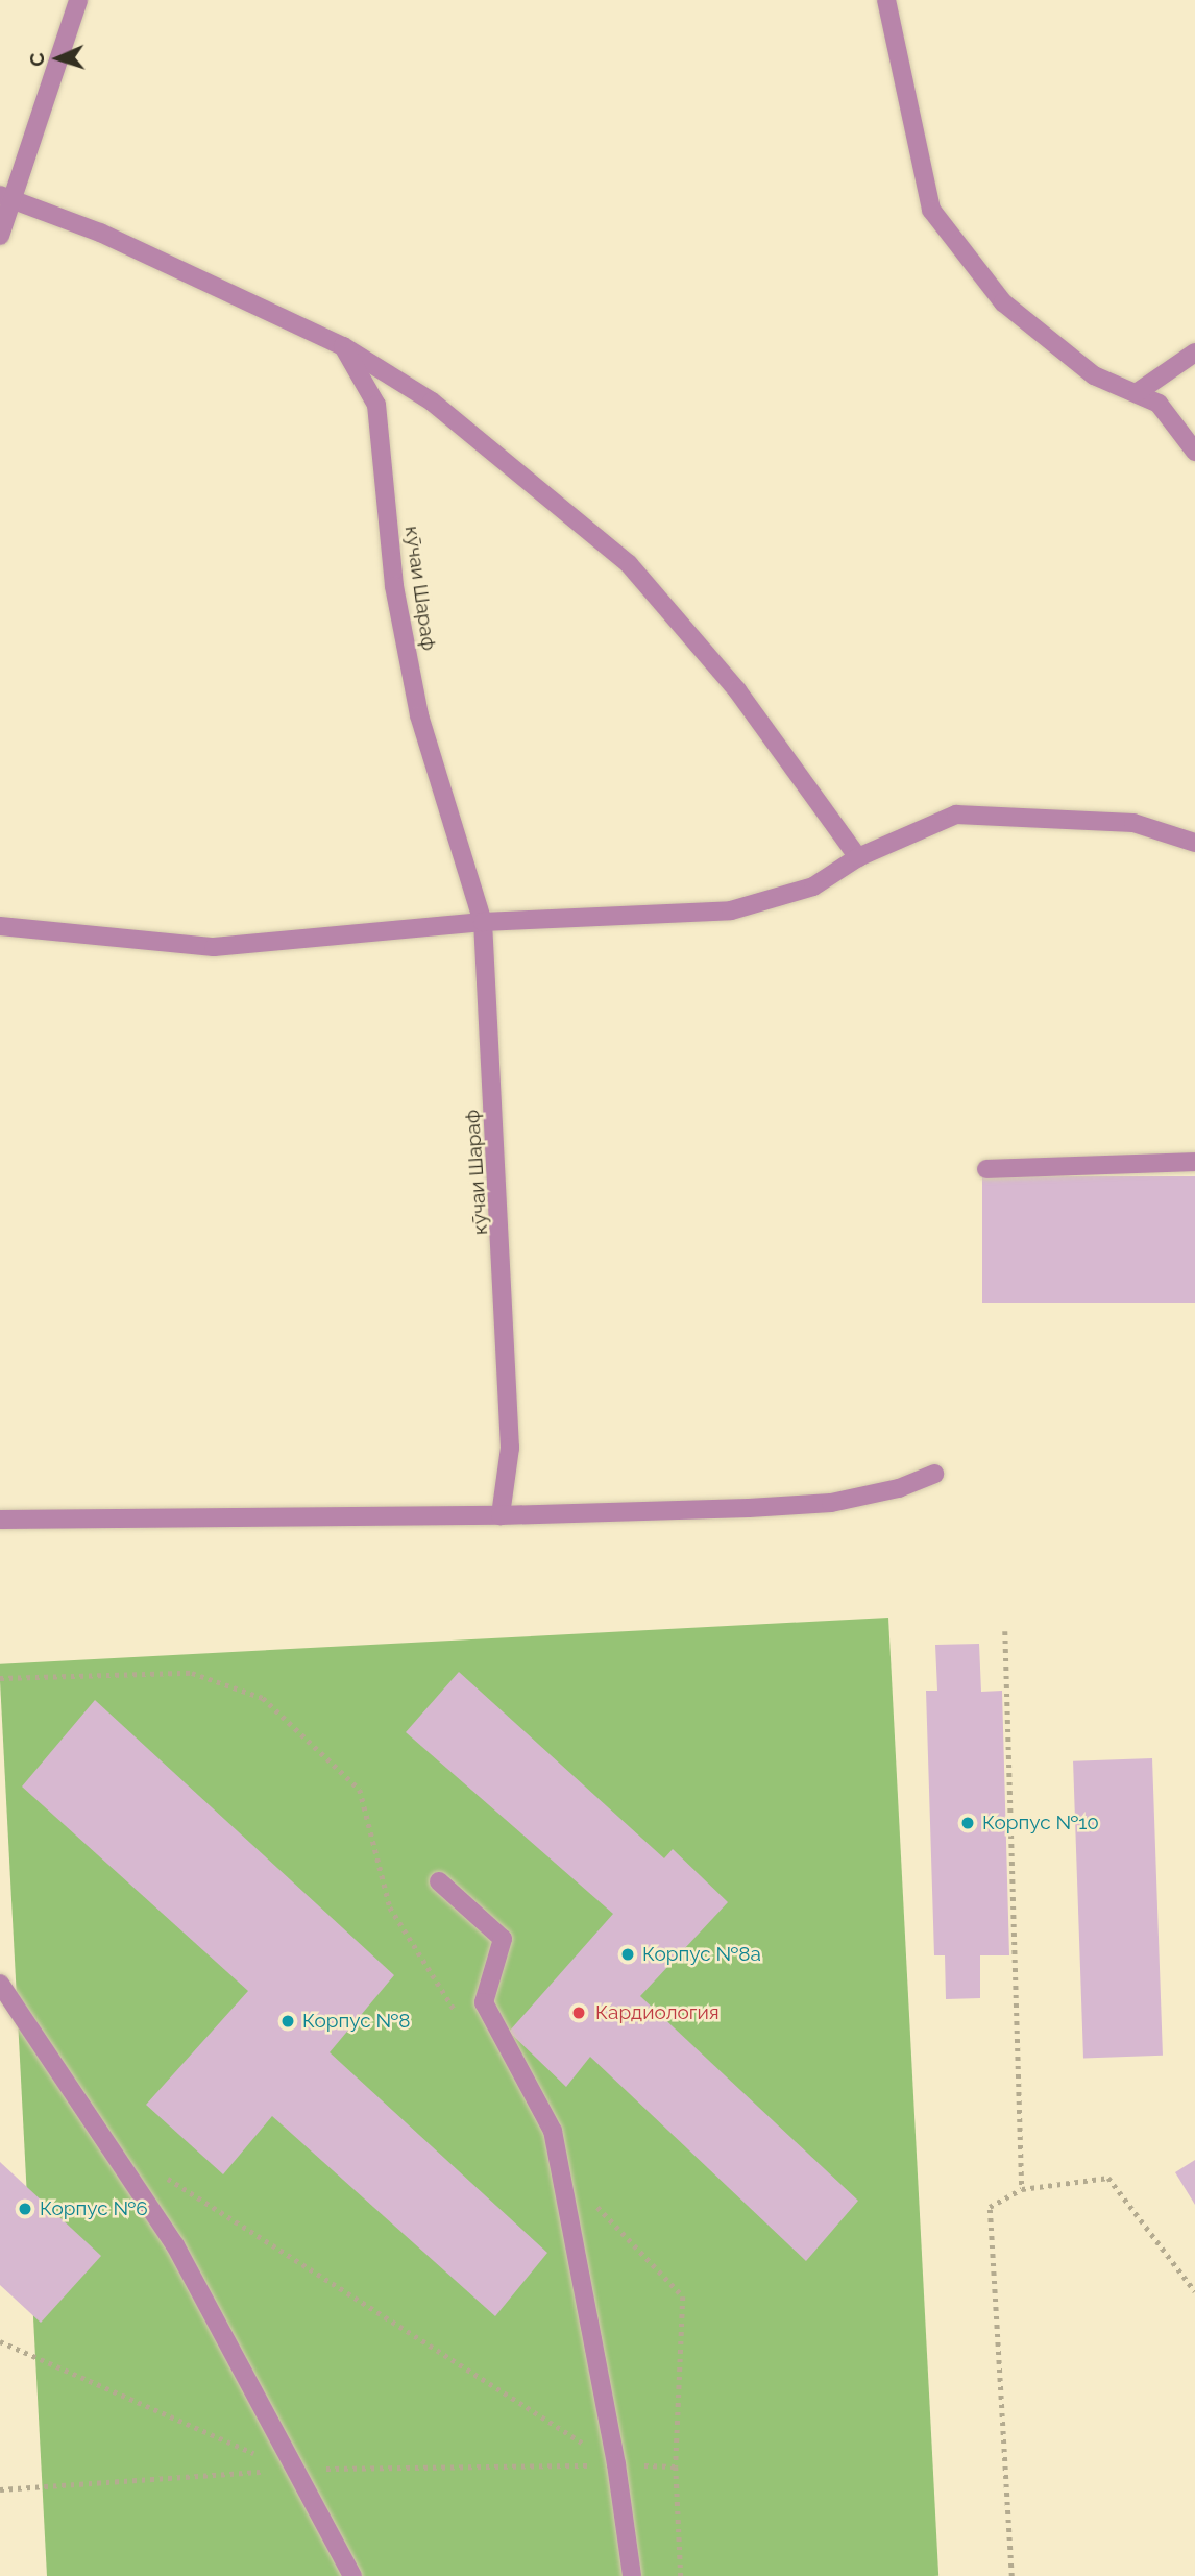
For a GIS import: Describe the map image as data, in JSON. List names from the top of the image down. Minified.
{"streets":{"street":["кӯчаи Шараф"]},"places":["Корпус №10","Корпус №8а","Кардиология","Корпус №8","Корпус №6"],"north":"left"}
